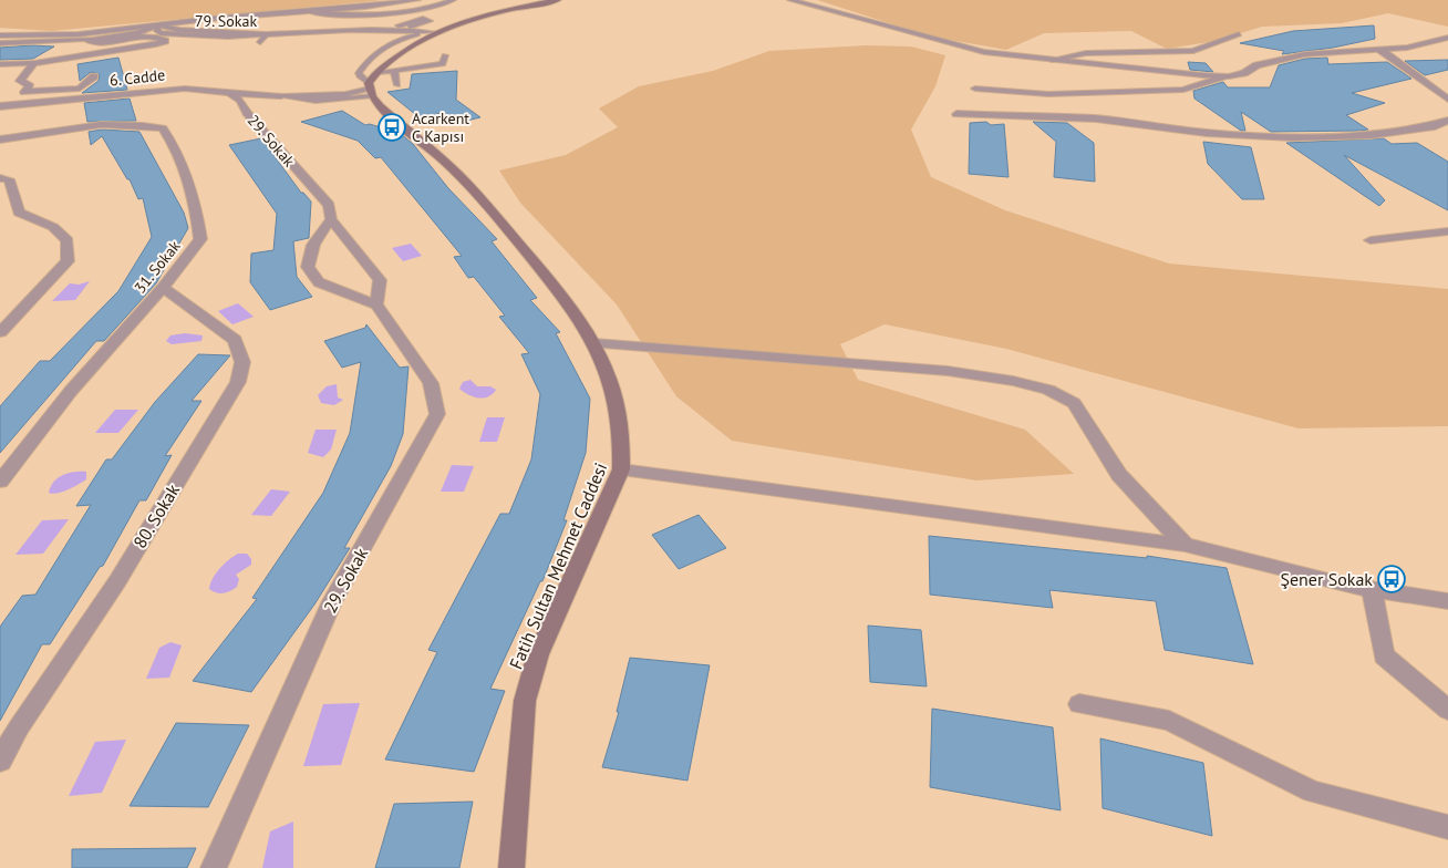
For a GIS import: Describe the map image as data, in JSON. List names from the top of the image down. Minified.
{"streets":{"main road":["Fatih Sultan Mehmet Caddesi"],"street":["79. Sokak","6. Cadde","29. Sokak","31. Sokak","80. Sokak"]},"crossings":[["6. Cadde","29. Sokak"],["31. Sokak","80. Sokak"]],"places":{"bus stop":["Acarkent C Kapısı","Şener Sokak"]}}
